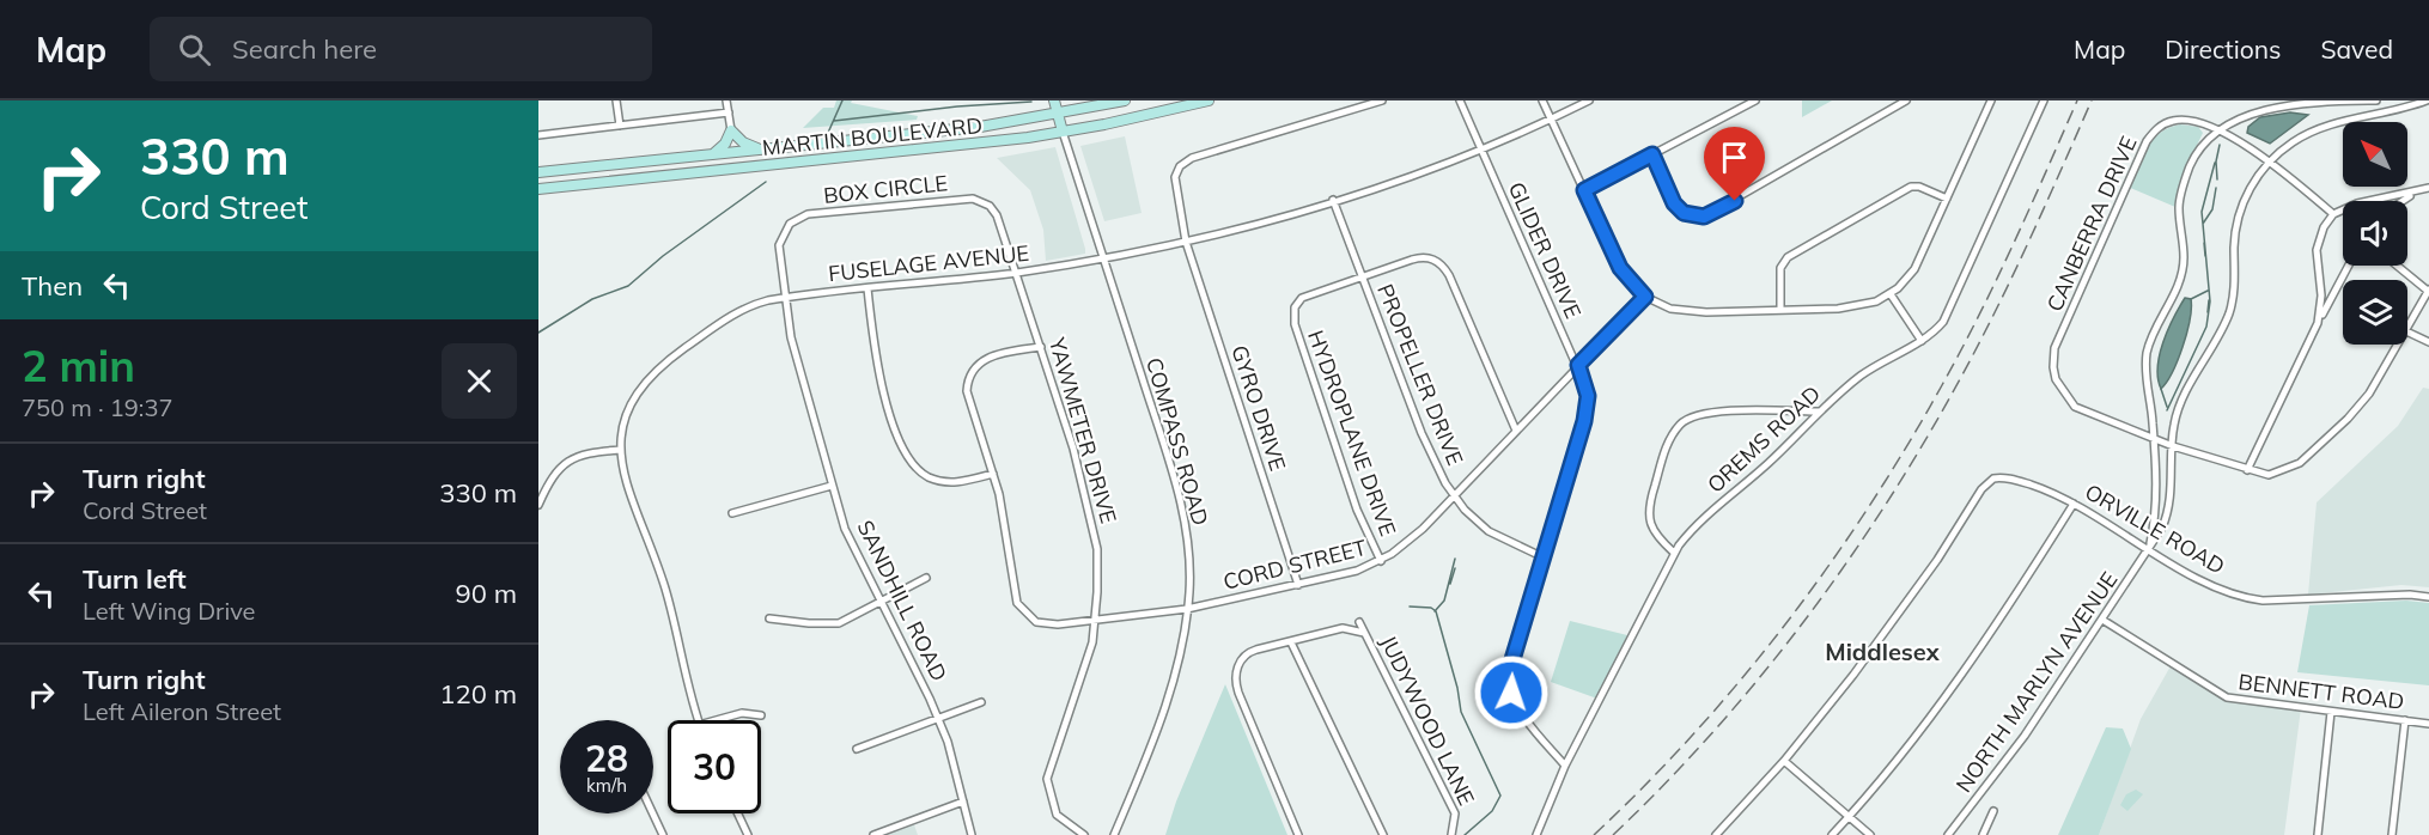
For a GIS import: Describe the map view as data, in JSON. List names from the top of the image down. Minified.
{"streets":{"main road":["MARTIN BOULEVARD","COMPASS ROAD"],"street":["BOX CIRCLE","CANBERRA DRIVE","GLIDER DRIVE","FUSELAGE AVENUE","PROPELLER DRIVE","GYRO DRIVE","YAWMETER DRIVE","HYDROPLANE DRIVE","OREMS ROAD","ORVILLE ROAD","CORD STREET","SANDHILL ROAD","NORTH MARLYN AVENUE","BENNETT ROAD","JUDYWOOD LANE"]},"crossings":[["MARTIN BOULEVARD","COMPASS ROAD"],["BOX CIRCLE","FUSELAGE AVENUE"],["BOX CIRCLE","YAWMETER DRIVE"],["BOX CIRCLE","SANDHILL ROAD"],["CANBERRA DRIVE","NORTH MARLYN AVENUE"],["GLIDER DRIVE","FUSELAGE AVENUE"],["GLIDER DRIVE","PROPELLER DRIVE"],["GLIDER DRIVE","OREMS ROAD"],["GLIDER DRIVE","CORD STREET"],["FUSELAGE AVENUE","PROPELLER DRIVE"],["FUSELAGE AVENUE","GYRO DRIVE"],["FUSELAGE AVENUE","YAWMETER DRIVE"],["FUSELAGE AVENUE","COMPASS ROAD"],["FUSELAGE AVENUE","SANDHILL ROAD"],["PROPELLER DRIVE","HYDROPLANE DRIVE"],["PROPELLER DRIVE","CORD STREET"],["GYRO DRIVE","CORD STREET"],["YAWMETER DRIVE","CORD STREET"],["HYDROPLANE DRIVE","CORD STREET"],["COMPASS ROAD","CORD STREET"],["ORVILLE ROAD","NORTH MARLYN AVENUE"],["NORTH MARLYN AVENUE","BENNETT ROAD"]],"districts":["Middlesex"],"north":"top left","page":{"header":"Map","search":"Search here","nav":["Map","Directions","Saved"],"turn":["330 m","Cord Street"],"then":"Then","heading":["2 min","750 m · 19:37"],"list":[{"name":"Turn right","note":"Cord Street","value":"330 m"},{"name":"Turn left","note":"Left Wing Drive","value":"90 m"},{"name":"Turn right","note":"Left Aileron Street","value":"120 m"}],"speed":"28 km/h","limit":"30"}}
